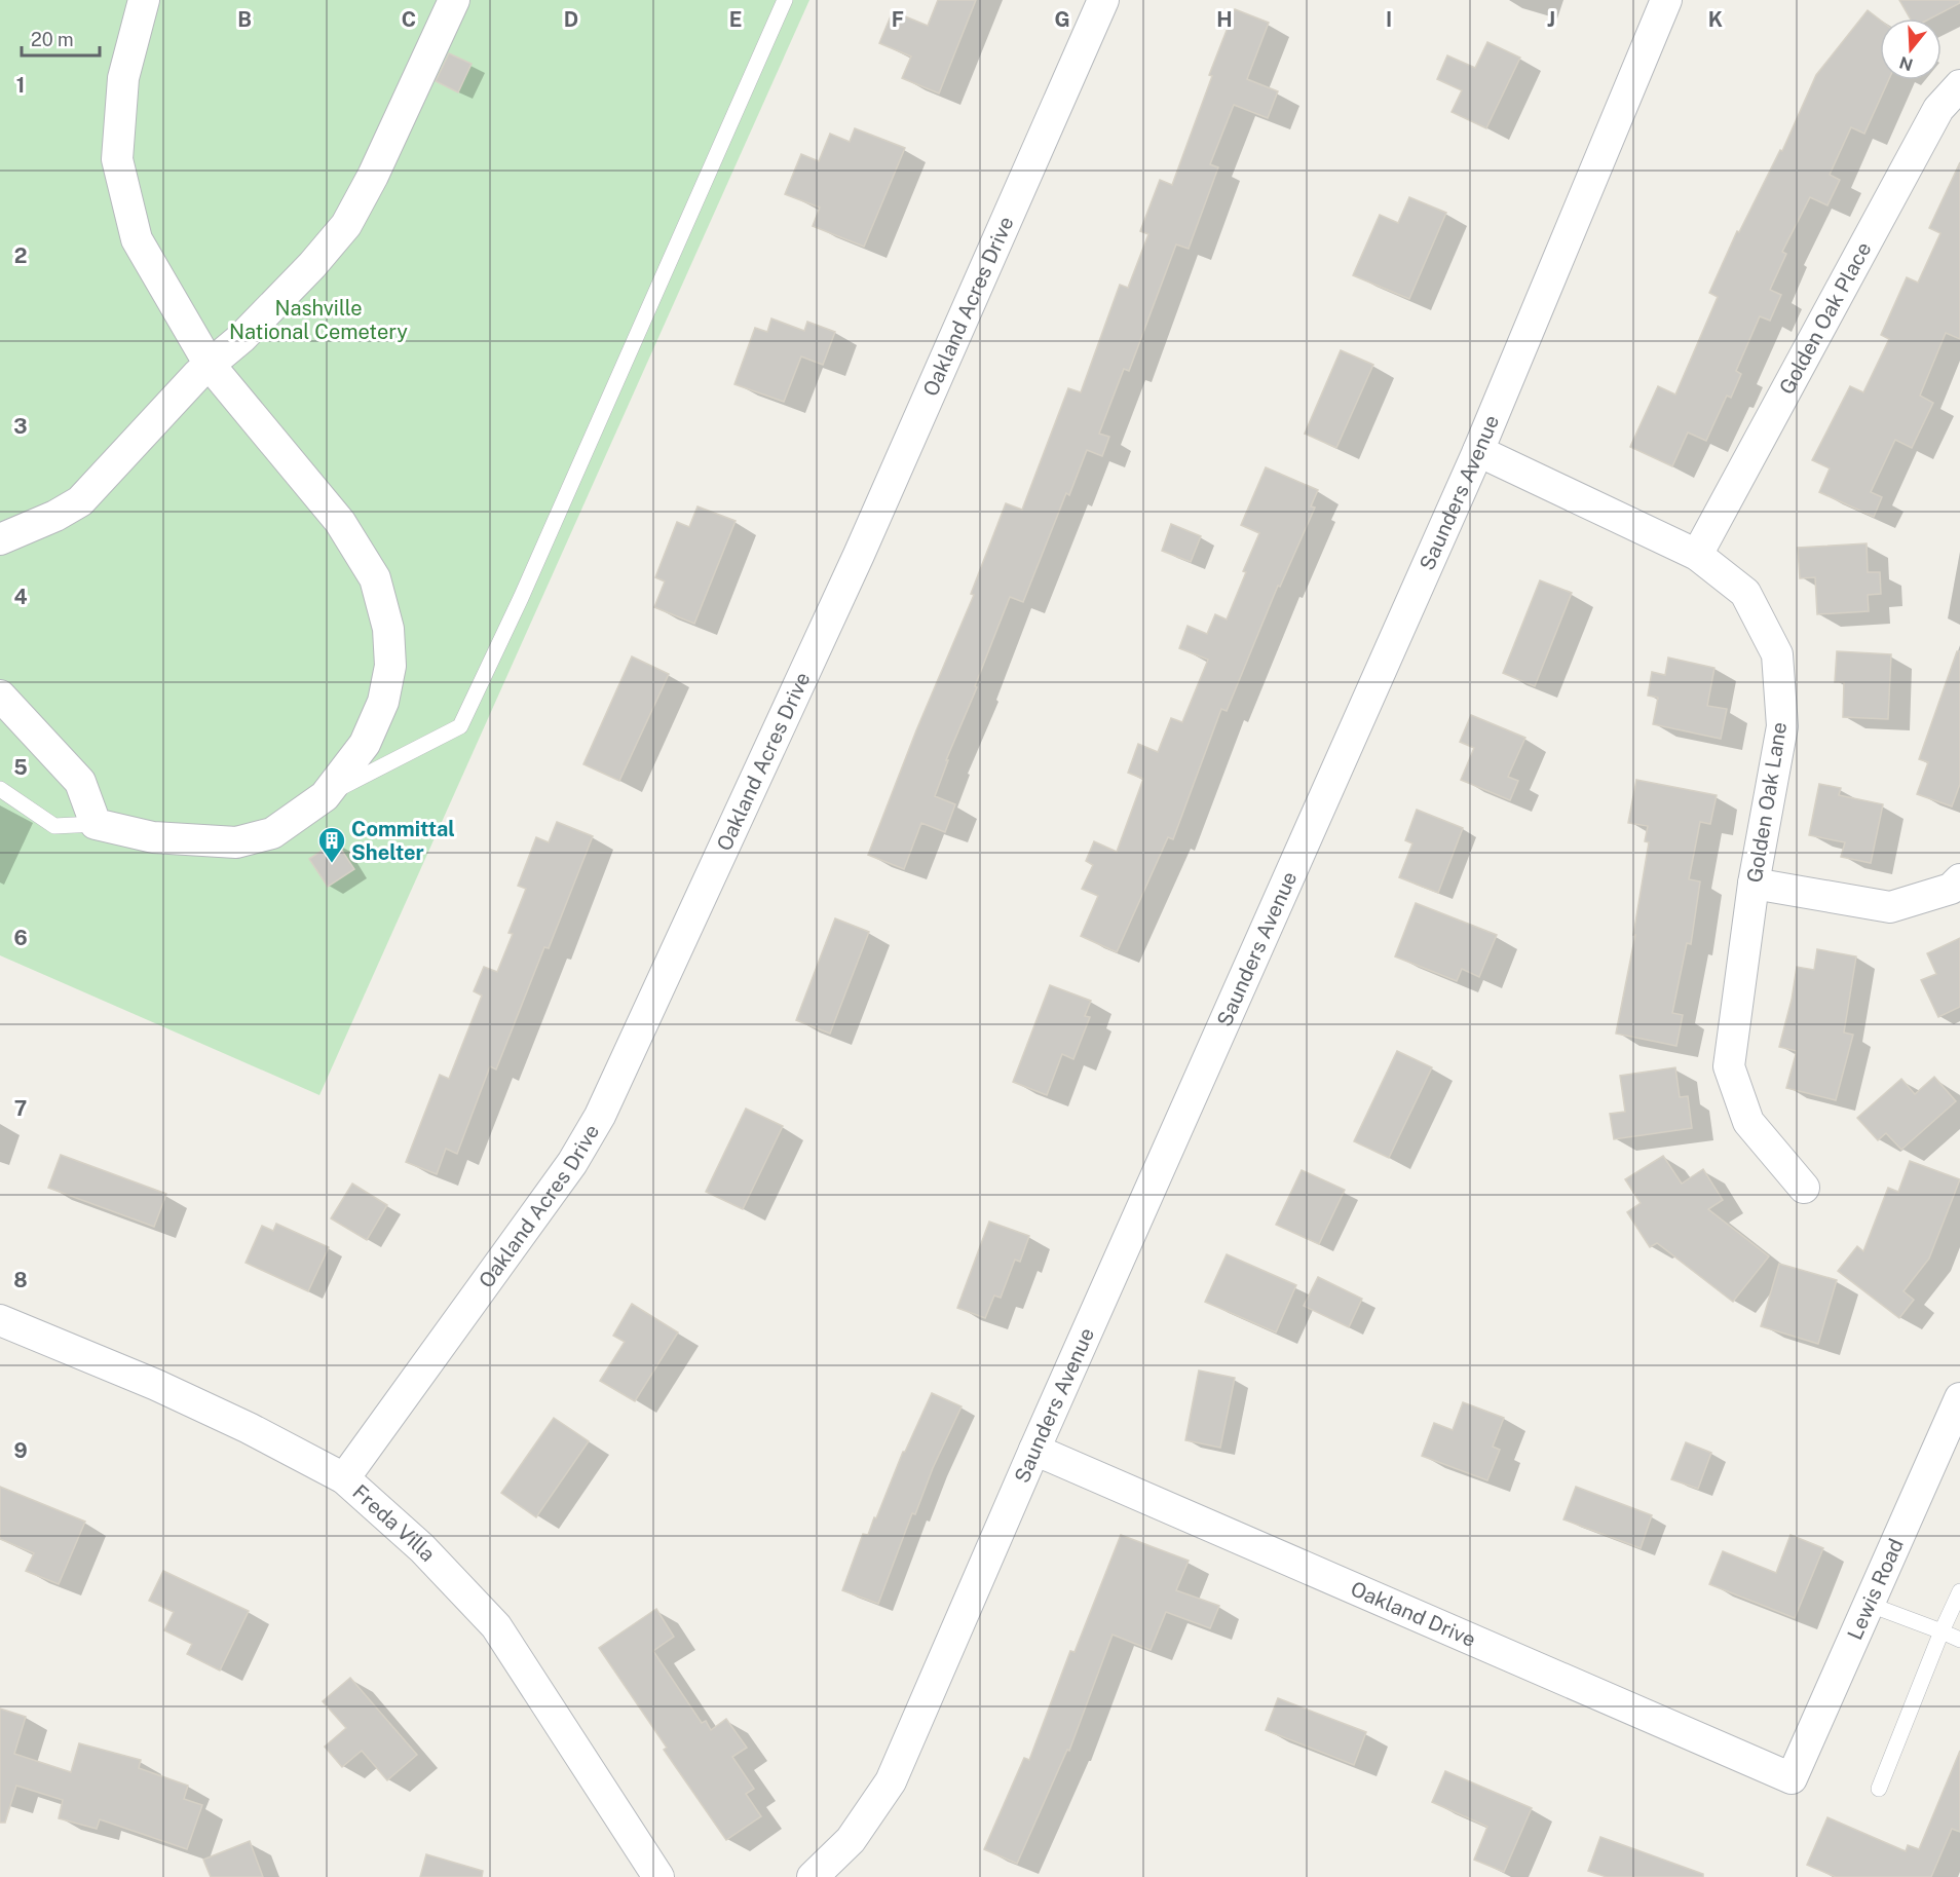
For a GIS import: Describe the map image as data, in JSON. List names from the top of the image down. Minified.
{"streets":{"street":["Oakland Acres Drive","Golden Oak Place","Saunders Avenue","Golden Oak Lane","Freda Villa","Lewis Road","Oakland Drive"]},"crossings":[["Oakland Acres Drive","Freda Villa"],["Golden Oak Place","Golden Oak Lane"],["Saunders Avenue","Golden Oak Lane"],["Saunders Avenue","Oakland Drive"],["Lewis Road","Oakland Drive"]],"parks":["Nashville National Cemetery"],"places":{"building":["Committal Shelter"]},"scale_bar":"20 m","north":"bottom","grid":{"columns":["B","C","D","E","F","G","H","I","J","K"],"rows":["1","2","3","4","5","6","7","8","9"]}}
